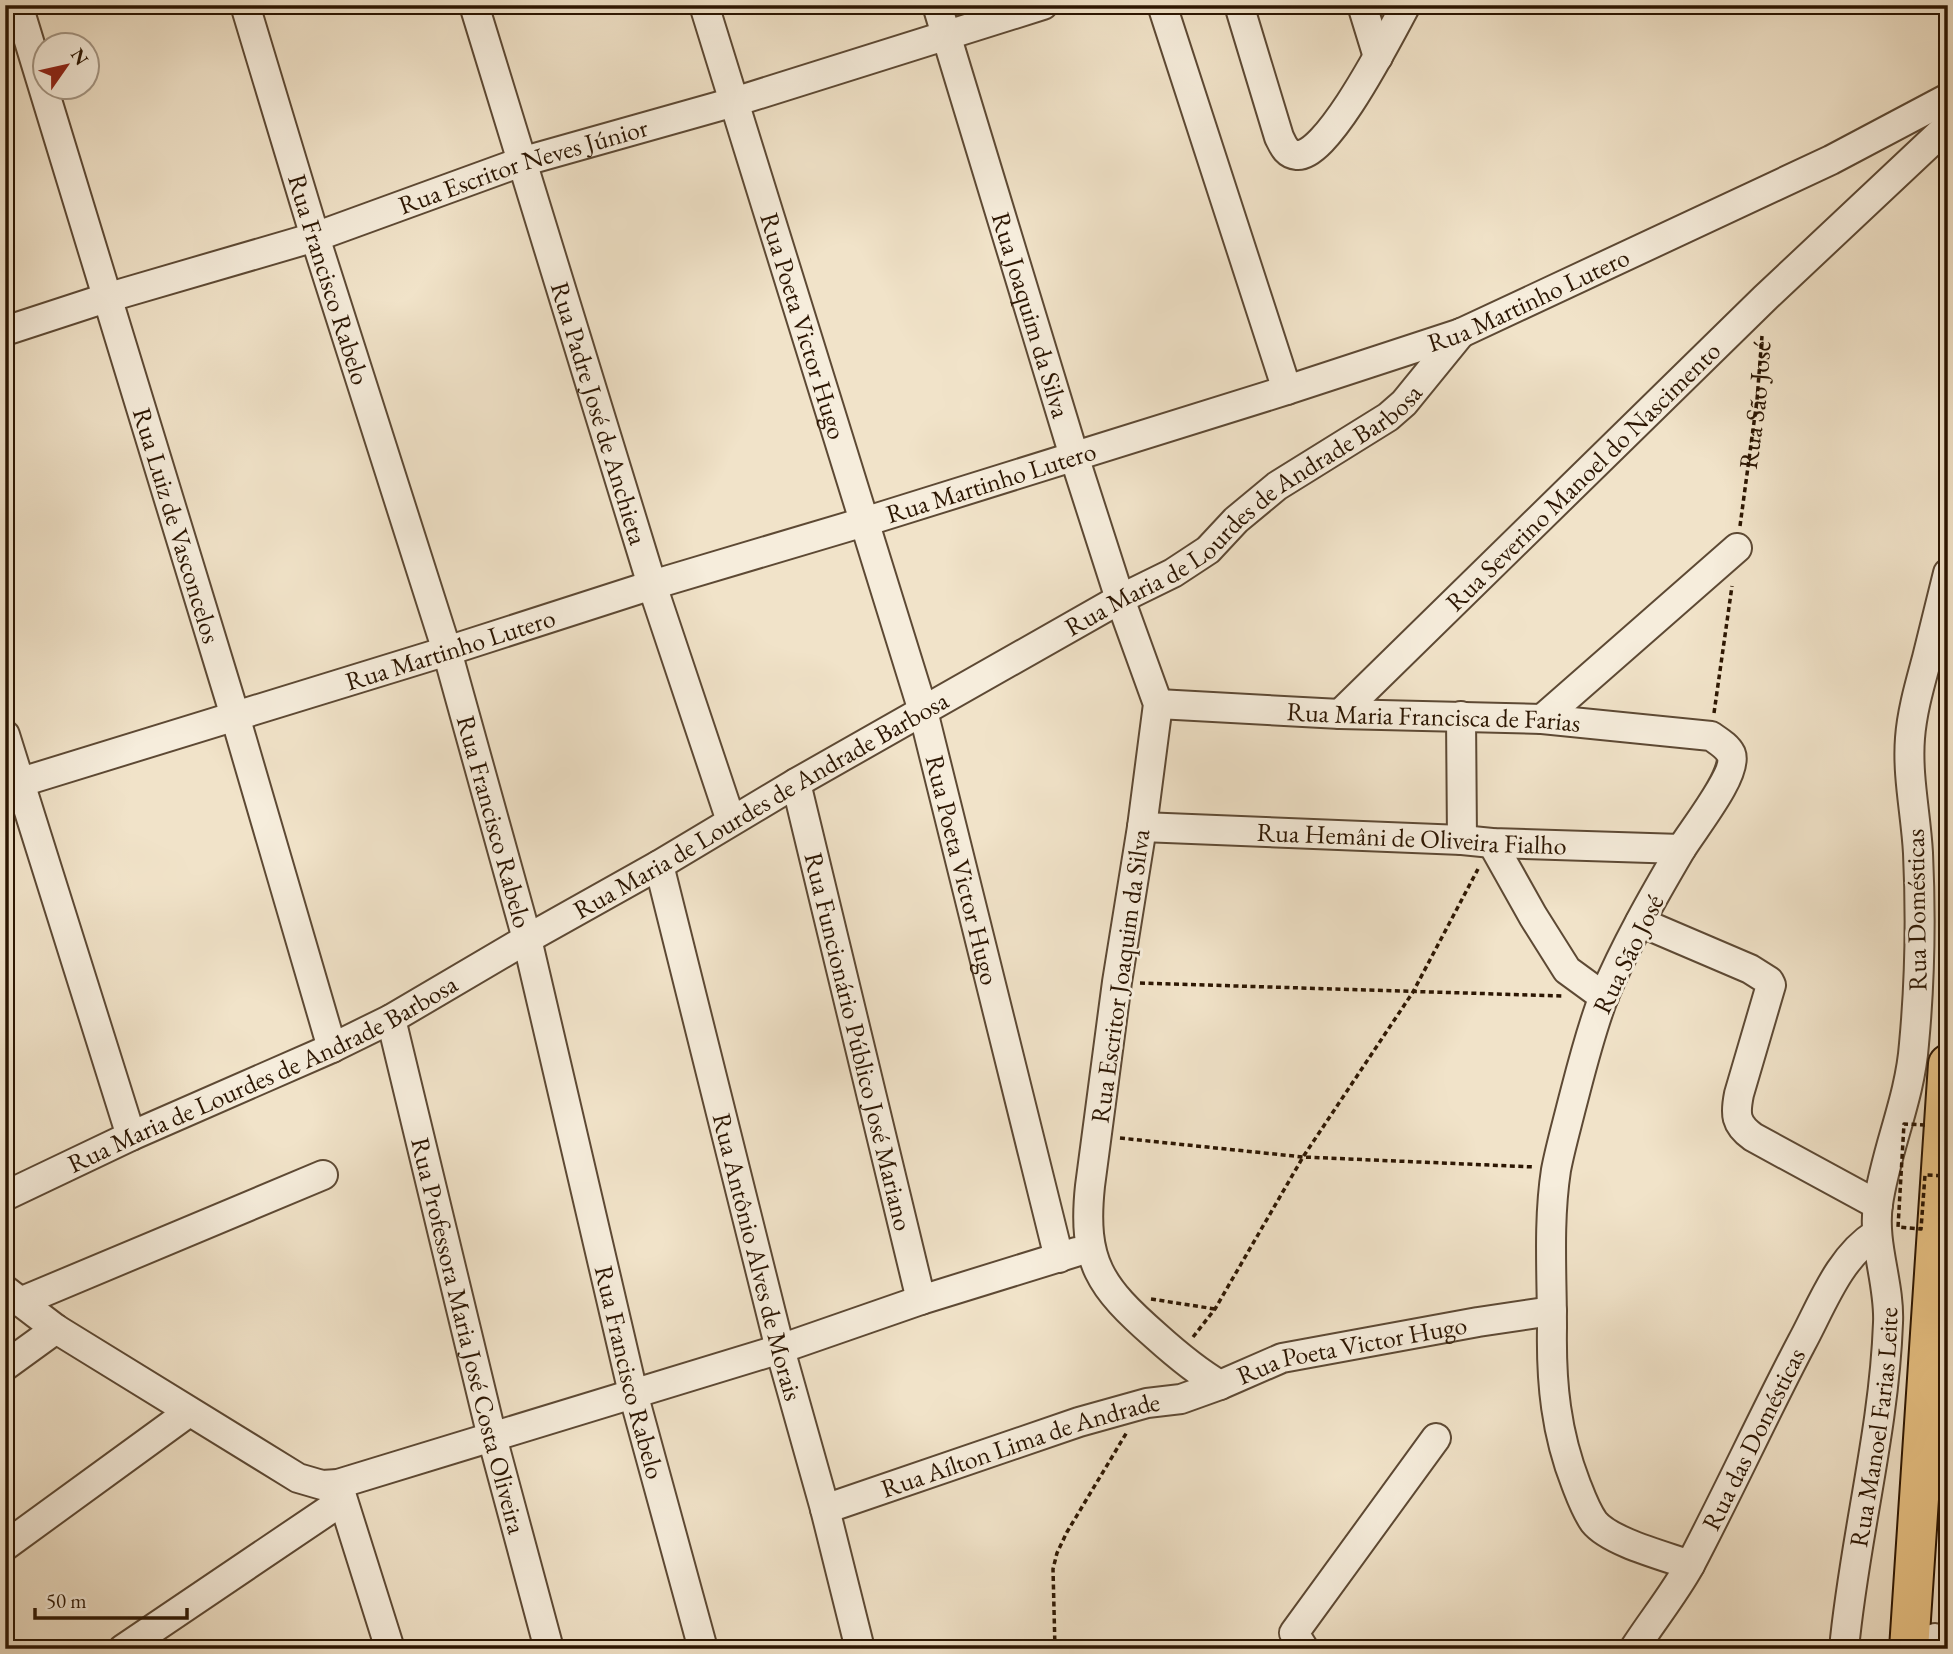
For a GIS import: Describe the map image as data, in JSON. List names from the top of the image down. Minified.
{"streets":{"street":["Rua Escritor Neves Júnior","Rua Francisco Rabelo","Rua Martinho Lutero","Rua Joaquim da Silva","Rua Poeta Victor Hugo","Rua São José","Rua Padre José de Anchieta","Rua Severino Manoel do Nascimento","Rua Maria de Lourdes de Andrade Barbosa","Rua Luiz de Vasconcelos","Rua Maria Francisca de Farias","Rua Hemâni de Oliveira Fialho","Rua Domésticas","Rua Escritor Joaquim da Silva","Rua Funcionário Público José Mariano","Rua Antônio Alves de Morais","Rua Professora Maria José Costa Oliveira","Rua Manoel Farias Leite","Rua das Domésticas","Rua Aílton Lima de Andrade"]},"crossings":[["Rua Escritor Neves Júnior","Rua Francisco Rabelo"],["Rua Escritor Neves Júnior","Rua Joaquim da Silva"],["Rua Escritor Neves Júnior","Rua Poeta Victor Hugo"],["Rua Escritor Neves Júnior","Rua Padre José de Anchieta"],["Rua Escritor Neves Júnior","Rua Luiz de Vasconcelos"],["Rua Francisco Rabelo","Rua Martinho Lutero"],["Rua Francisco Rabelo","Rua Maria de Lourdes de Andrade Barbosa"],["Rua Martinho Lutero","Rua Joaquim da Silva"],["Rua Martinho Lutero","Rua Poeta Victor Hugo"],["Rua Martinho Lutero","Rua Padre José de Anchieta"],["Rua Martinho Lutero","Rua Maria de Lourdes de Andrade Barbosa"],["Rua Martinho Lutero","Rua Luiz de Vasconcelos"],["Rua Joaquim da Silva","Rua Maria de Lourdes de Andrade Barbosa"],["Rua Joaquim da Silva","Rua Maria Francisca de Farias"],["Rua Joaquim da Silva","Rua Escritor Joaquim da Silva"],["Rua Poeta Victor Hugo","Rua São José"],["Rua Poeta Victor Hugo","Rua Maria de Lourdes de Andrade Barbosa"],["Rua Poeta Victor Hugo","Rua Escritor Joaquim da Silva"],["Rua Poeta Victor Hugo","Rua Aílton Lima de Andrade"],["Rua São José","Rua Severino Manoel do Nascimento"],["Rua São José","Rua Maria Francisca de Farias"],["Rua São José","Rua Hemâni de Oliveira Fialho"],["Rua São José","Rua das Domésticas"],["Rua Padre José de Anchieta","Rua Maria de Lourdes de Andrade Barbosa"],["Rua Severino Manoel do Nascimento","Rua Maria Francisca de Farias"],["Rua Maria de Lourdes de Andrade Barbosa","Rua Luiz de Vasconcelos"],["Rua Maria de Lourdes de Andrade Barbosa","Rua Funcionário Público José Mariano"],["Rua Maria de Lourdes de Andrade Barbosa","Rua Antônio Alves de Morais"],["Rua Maria de Lourdes de Andrade Barbosa","Rua Professora Maria José Costa Oliveira"],["Rua Maria Francisca de Farias","Rua Escritor Joaquim da Silva"],["Rua Hemâni de Oliveira Fialho","Rua Escritor Joaquim da Silva"],["Rua Domésticas","Rua Manoel Farias Leite"],["Rua Antônio Alves de Morais","Rua Aílton Lima de Andrade"],["Rua Manoel Farias Leite","Rua das Domésticas"]],"scale_bar":"50 m","north":"top right"}
